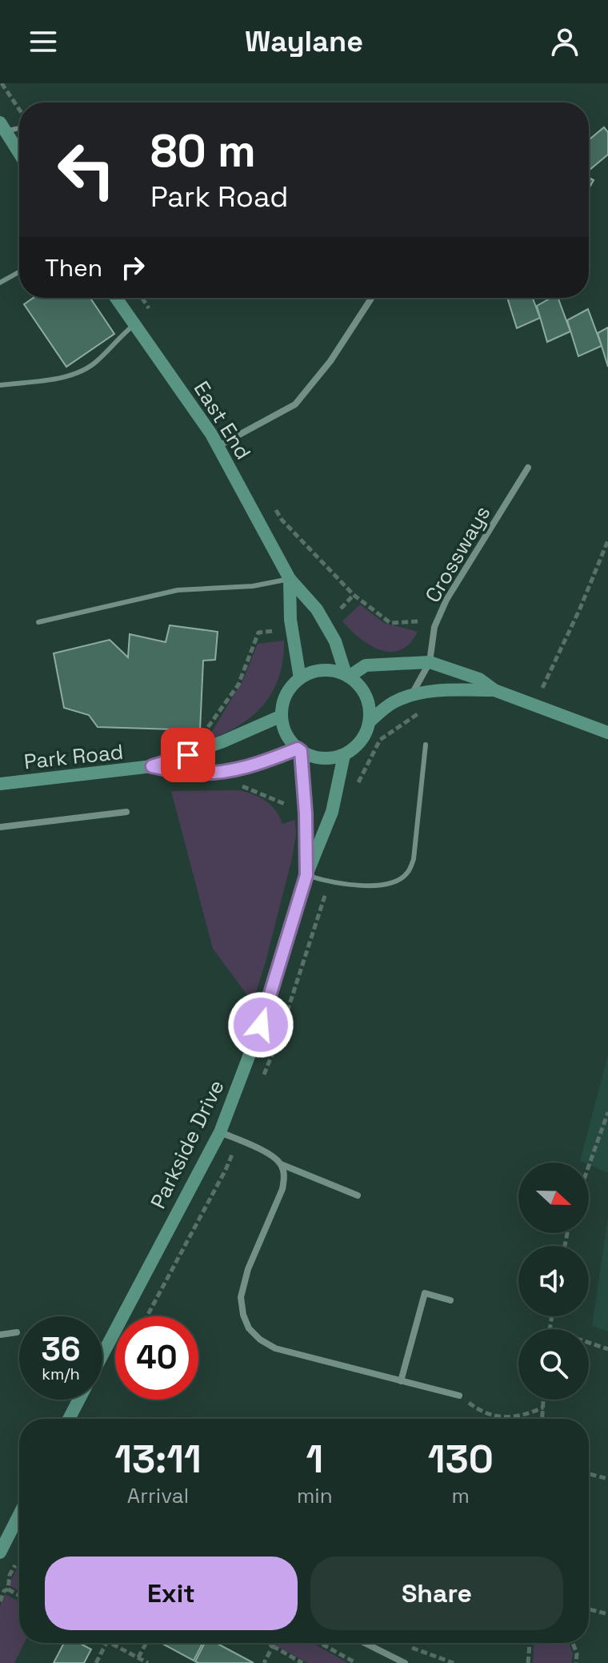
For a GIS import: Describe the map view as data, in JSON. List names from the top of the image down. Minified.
{"streets":{"street":["East End","Crossways","Park Road","Parkside Drive"]},"crossings":[["East End","Park Road"],["East End","Parkside Drive"],["Park Road","Parkside Drive"]],"north":"right","page":{"header":"Waylane","turn":["80 m","Park Road"],"then":"Then","speed":"36 km/h","limit":"40","eta":["13:11","Arrival","1","min","130","m"],"buttons":["Exit","Share"]}}
